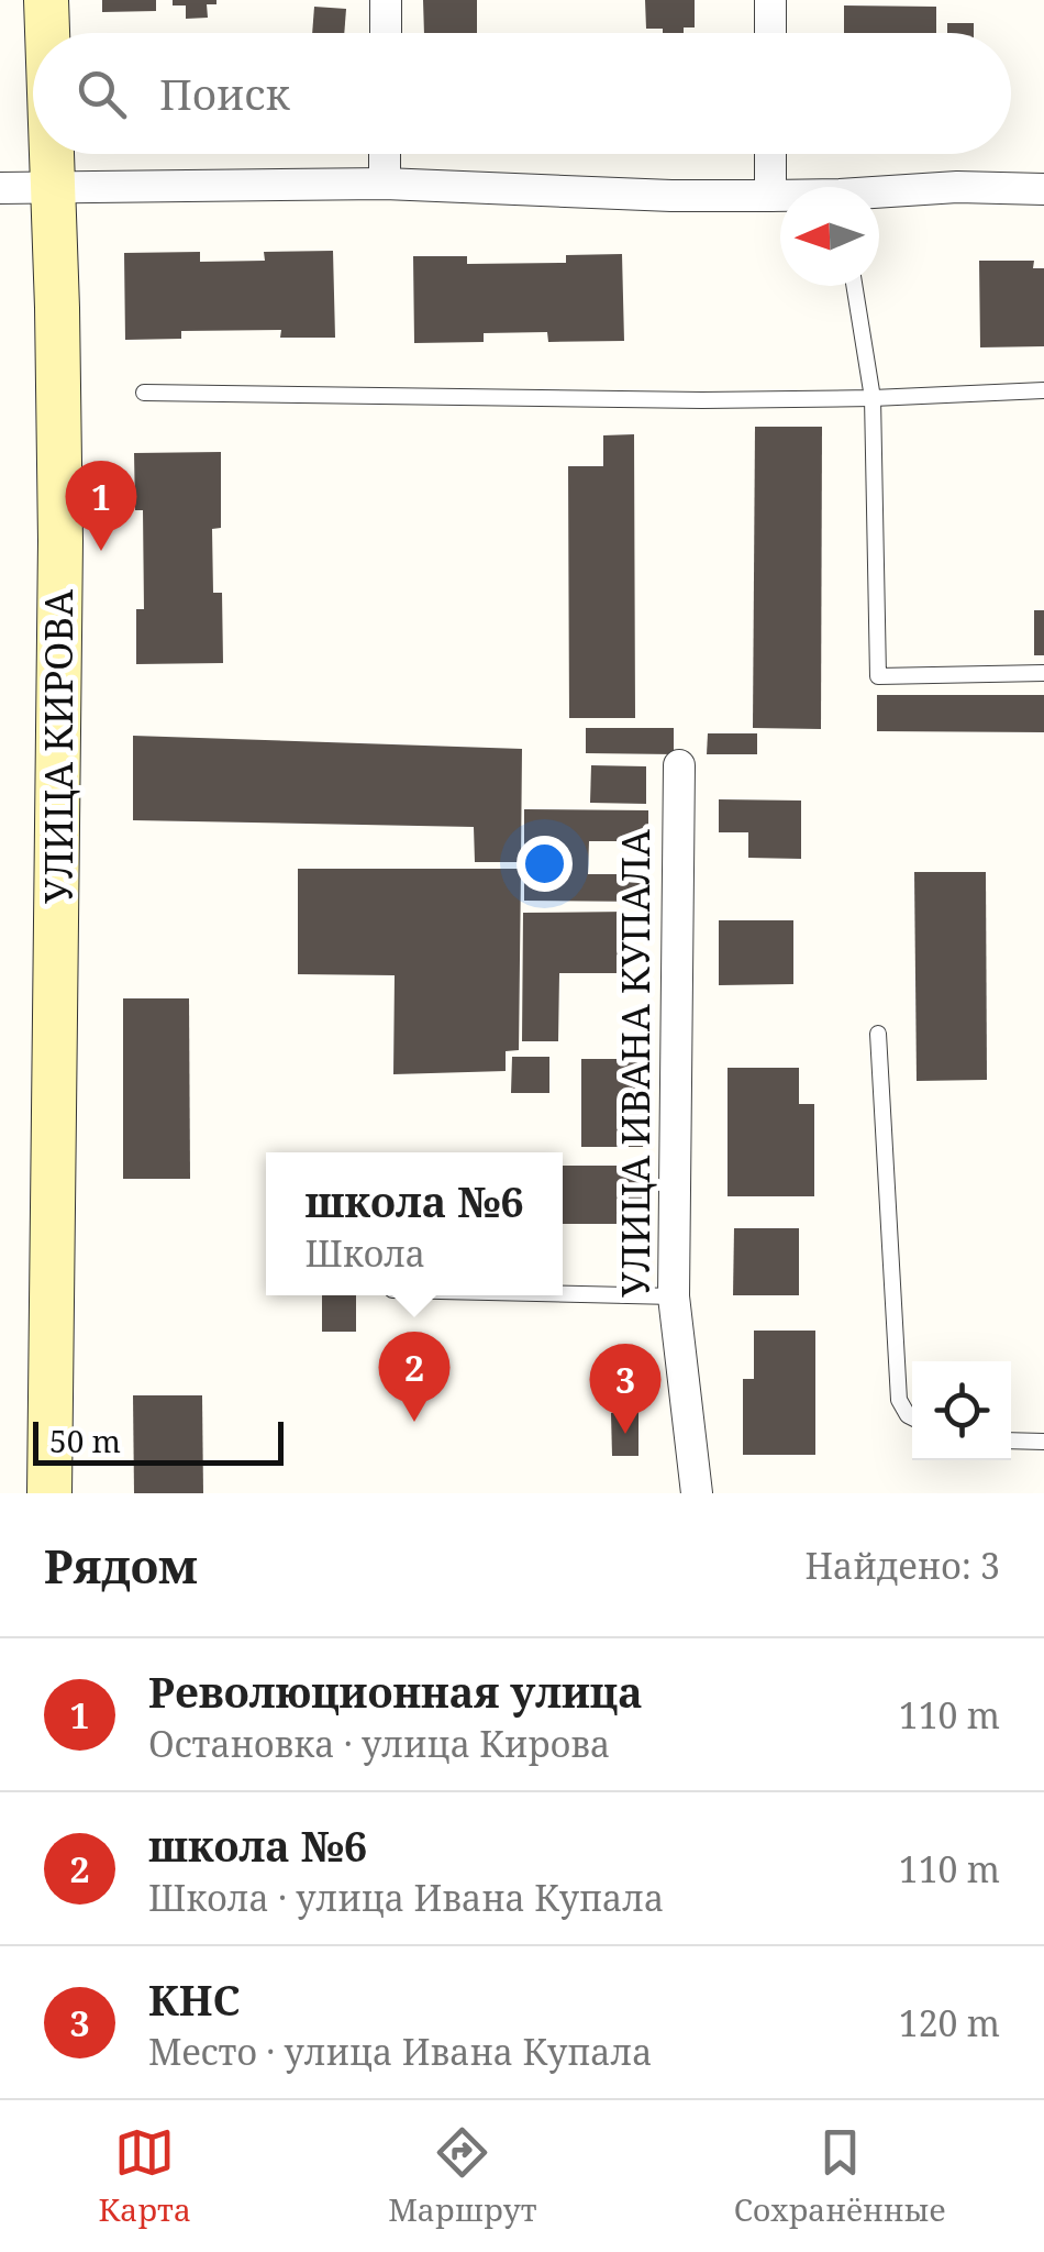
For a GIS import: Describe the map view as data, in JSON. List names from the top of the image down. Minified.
{"streets":{"main road":["УЛИЦА КИРОВА"],"street":["УЛИЦА ИВАНА КУПАЛА"]},"scale_bar":"50 m","north":"left","page":{"search":"Поиск","pins":["1","2","3"],"popup":["школа №6","Школа"],"scale":"50 m","heading":["Рядом","Найдено: 3"],"list":[{"mark":"1","name":"Революционная улица","note":"Остановка · улица Кирова","value":"110 m"},{"mark":"2","name":"школа №6","note":"Школа · улица Ивана Купала","value":"110 m"},{"mark":"3","name":"КНС","note":"Место · улица Ивана Купала","value":"120 m"}],"nav":["Карта","Маршрут","Сохранённые"]}}
